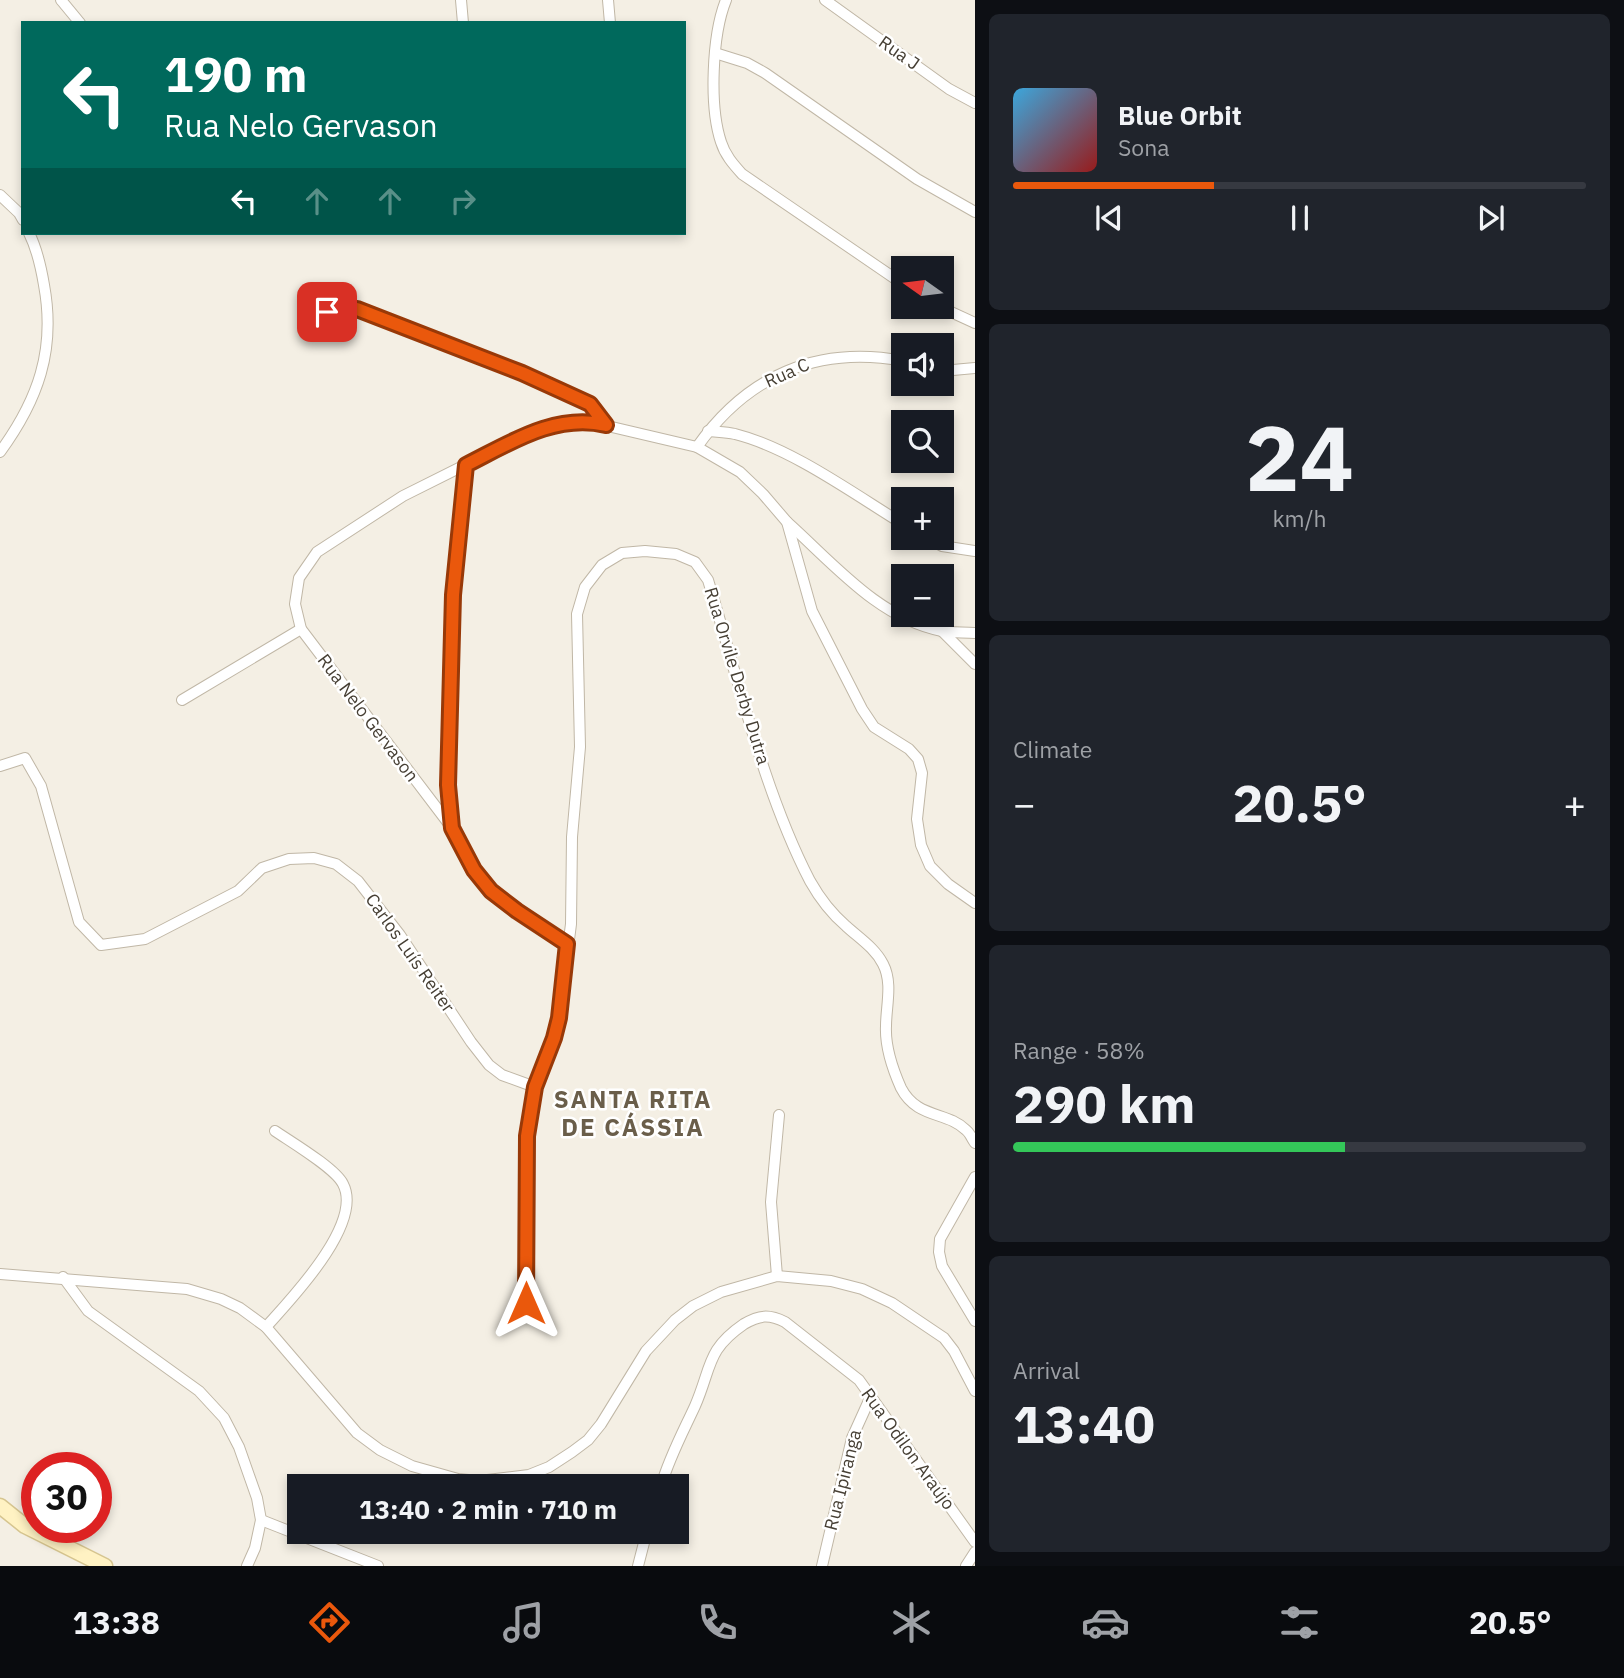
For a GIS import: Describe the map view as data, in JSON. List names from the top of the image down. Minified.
{"streets":{"street":["Rua J","Rua C","Rua Orvile Derby Dutra","Rua Nelo Gervason","Carlos Luís Reiter","Rua Odilon Araújo","Rua Ipiranga"]},"crossings":[["Rua Orvile Derby Dutra","Rua Nelo Gervason"],["Rua Orvile Derby Dutra","Carlos Luís Reiter"],["Rua Odilon Araújo","Rua Ipiranga"]],"districts":["SANTA RITA DE CÁSSIA"],"north":"left","page":{"turn":["190 m","Rua Nelo Gervason"],"song":["Blue Orbit","Sona"],"map_buttons":["+","−"],"tile":[["24","km/h"],"Climate",["Range · 58%","290 km"],["Arrival","13:40"]],"heat":["−","20.5°","+"],"limit":"30","trip":"13:40 · 2 min · 710 m","tabs":["13:38","20.5°"]}}
